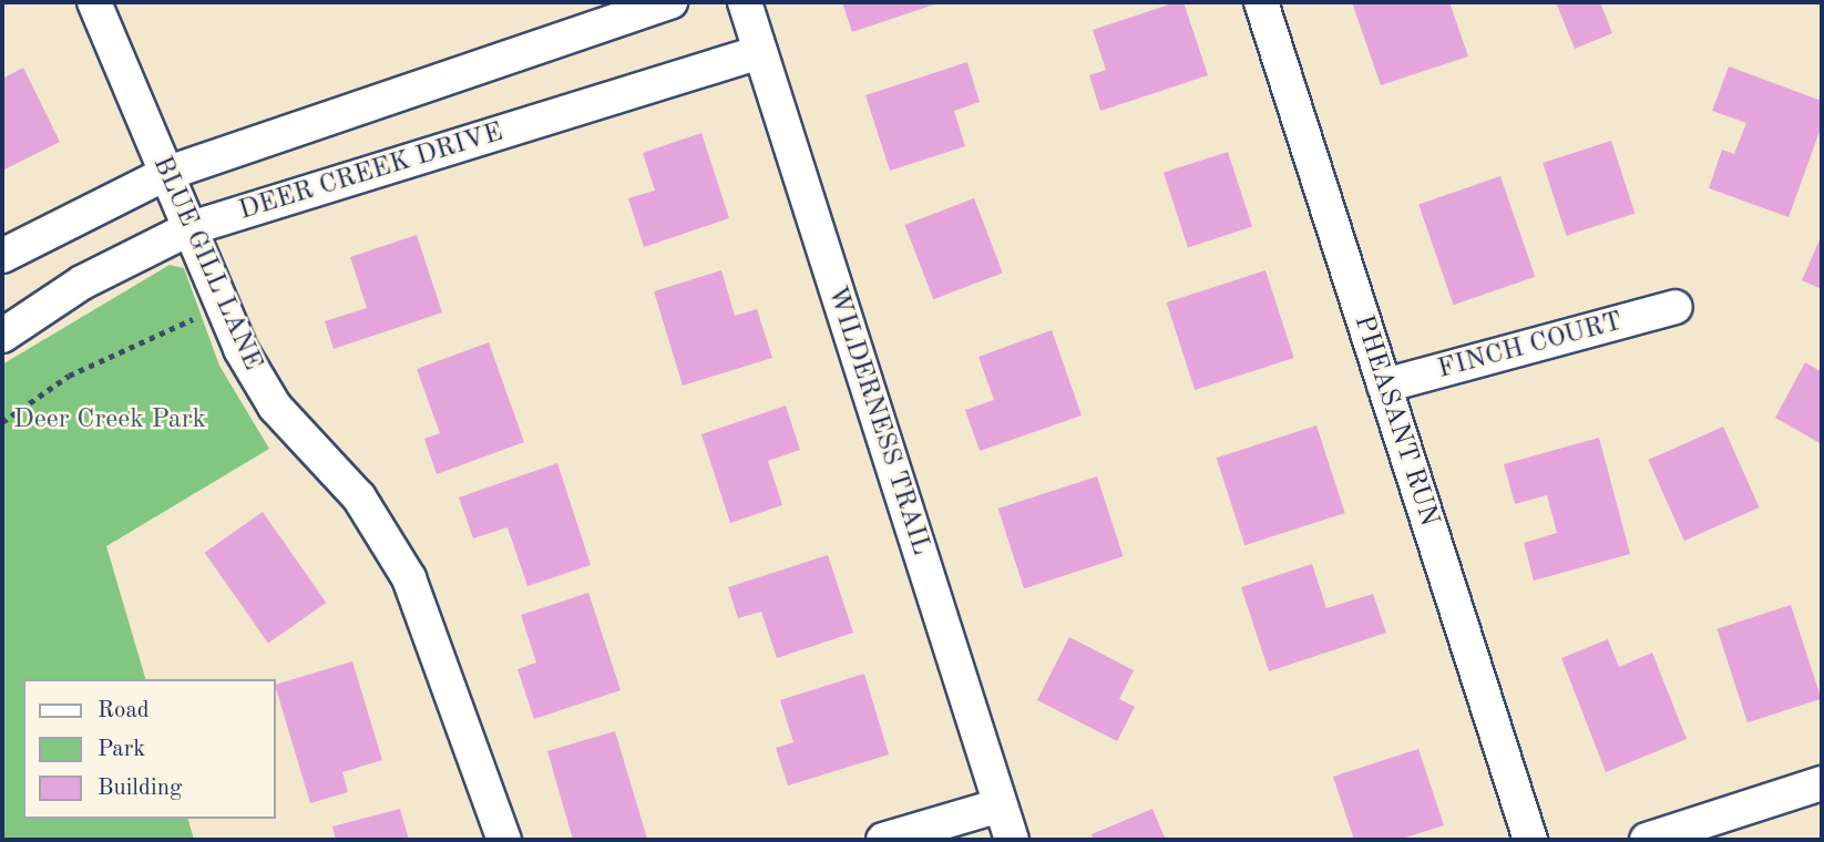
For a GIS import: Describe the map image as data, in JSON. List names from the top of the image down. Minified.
{"streets":{"street":["DEER CREEK DRIVE","BLUE GILL LANE","FINCH COURT","WILDERNESS TRAIL","PHEASANT RUN"]},"crossings":[["DEER CREEK DRIVE","BLUE GILL LANE"],["DEER CREEK DRIVE","WILDERNESS TRAIL"],["FINCH COURT","PHEASANT RUN"]],"parks":["Deer Creek Park"],"legend":["Road","Park","Building"]}
